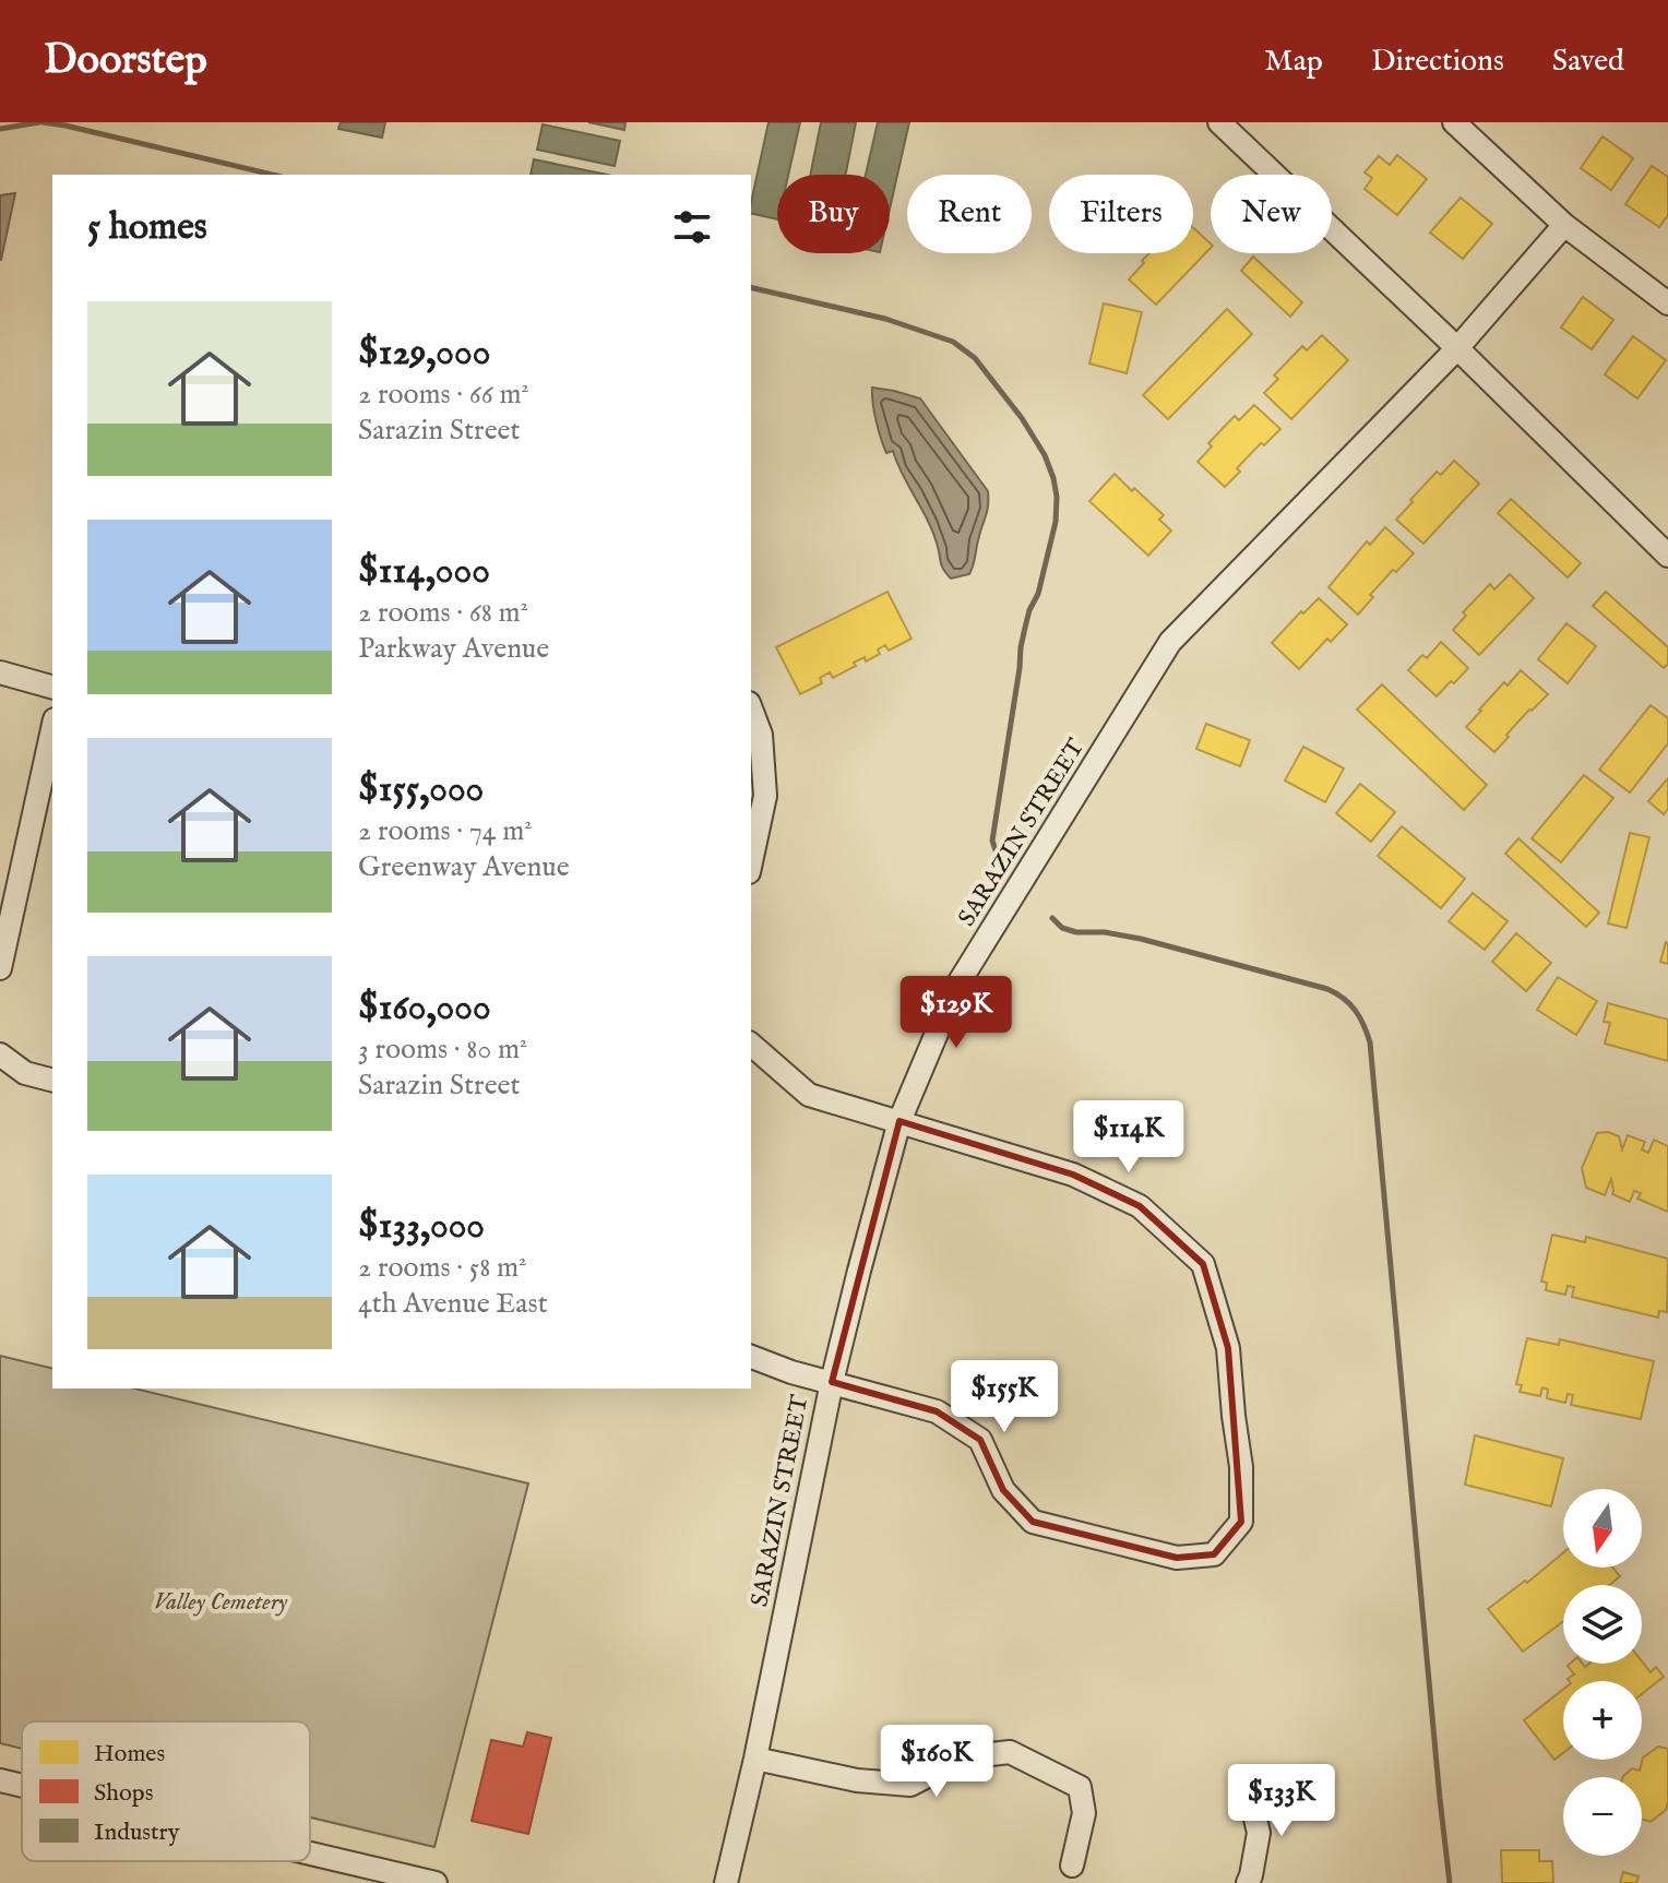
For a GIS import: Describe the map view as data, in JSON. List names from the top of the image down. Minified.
{"streets":{"street":["SARAZIN STREET"]},"parks":["Valley Cemetery"],"legend":["Homes","Shops","Industry"],"north":"bottom","page":{"header":"Doorstep","nav":["Map","Directions","Saved"],"chip":["Buy","Rent","Filters","New"],"heading":"5 homes","list":[{"name":"$129,000","note":"2 rooms · 66 m² · Sarazin Street"},{"name":"$114,000","note":"2 rooms · 68 m² · Parkway Avenue"},{"name":"$155,000","note":"2 rooms · 74 m² · Greenway Avenue"},{"name":"$160,000","note":"3 rooms · 80 m² · Sarazin Street"},{"name":"$133,000","note":"2 rooms · 58 m² · 4th Avenue East"}],"price":["$129K","$114K","$155K","$160K","$133K"],"map_buttons":["+","−"]}}
